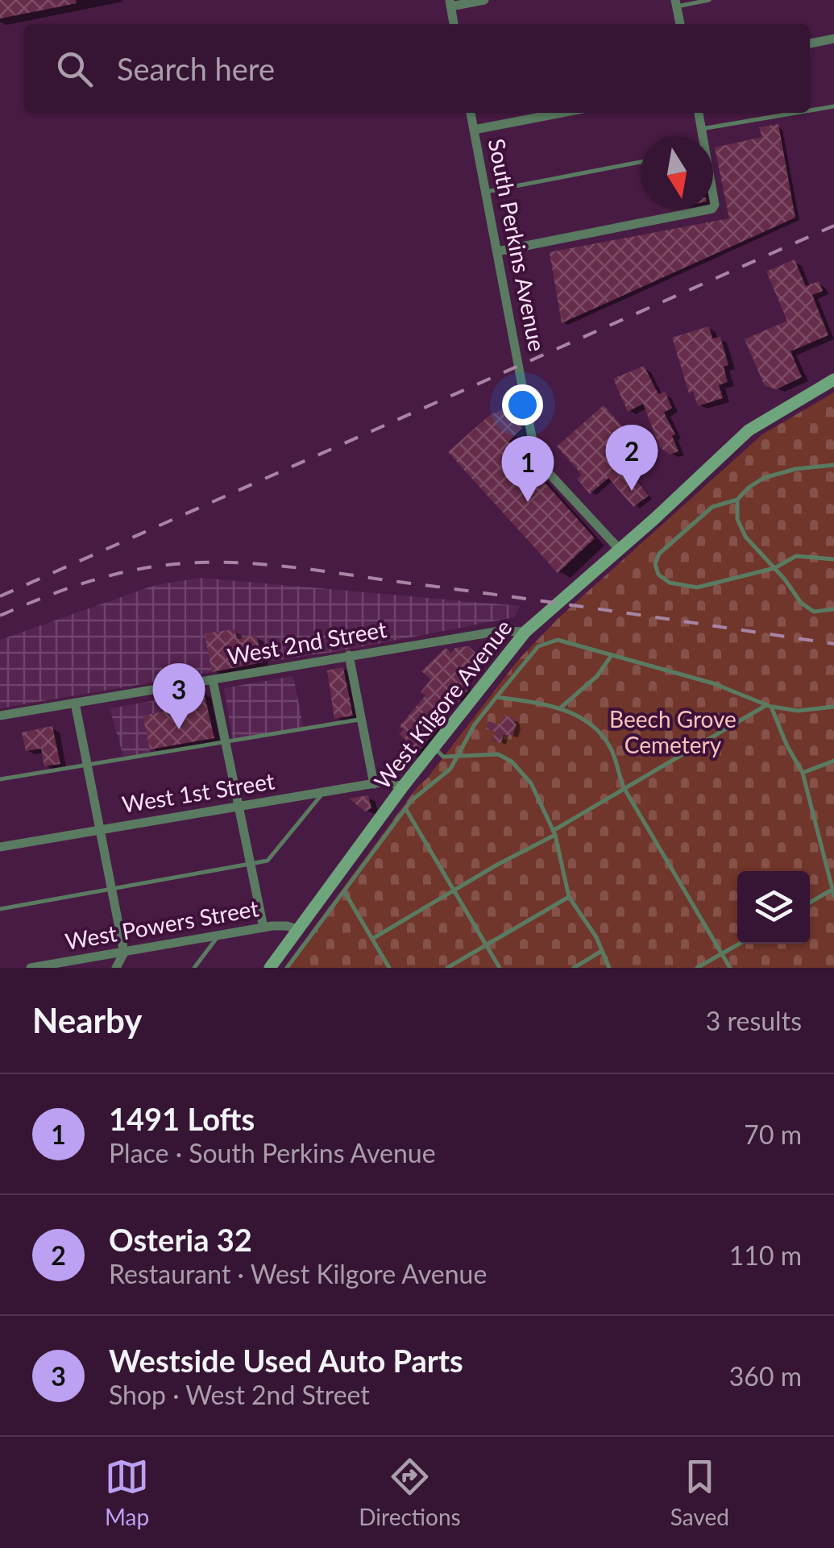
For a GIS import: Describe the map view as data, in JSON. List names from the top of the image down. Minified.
{"streets":{"main road":["West Kilgore Avenue"],"street":["South Perkins Avenue","West 2nd Street","West 1st Street","West Powers Street"]},"crossings":[["South Perkins Avenue","West Kilgore Avenue"],["West 2nd Street","West Kilgore Avenue"],["West Kilgore Avenue","West 1st Street"],["West Kilgore Avenue","West Powers Street"]],"parks":["Beech Grove Cemetery"],"north":"bottom","page":{"search":"Search here","pins":["2","1","3"],"heading":["Nearby","3 results"],"list":[{"mark":"1","name":"1491 Lofts","note":"Place · South Perkins Avenue","value":"70 m"},{"mark":"2","name":"Osteria 32","note":"Restaurant · West Kilgore Avenue","value":"110 m"},{"mark":"3","name":"Westside Used Auto Parts","note":"Shop · West 2nd Street","value":"360 m"}],"nav":["Map","Directions","Saved"]}}
